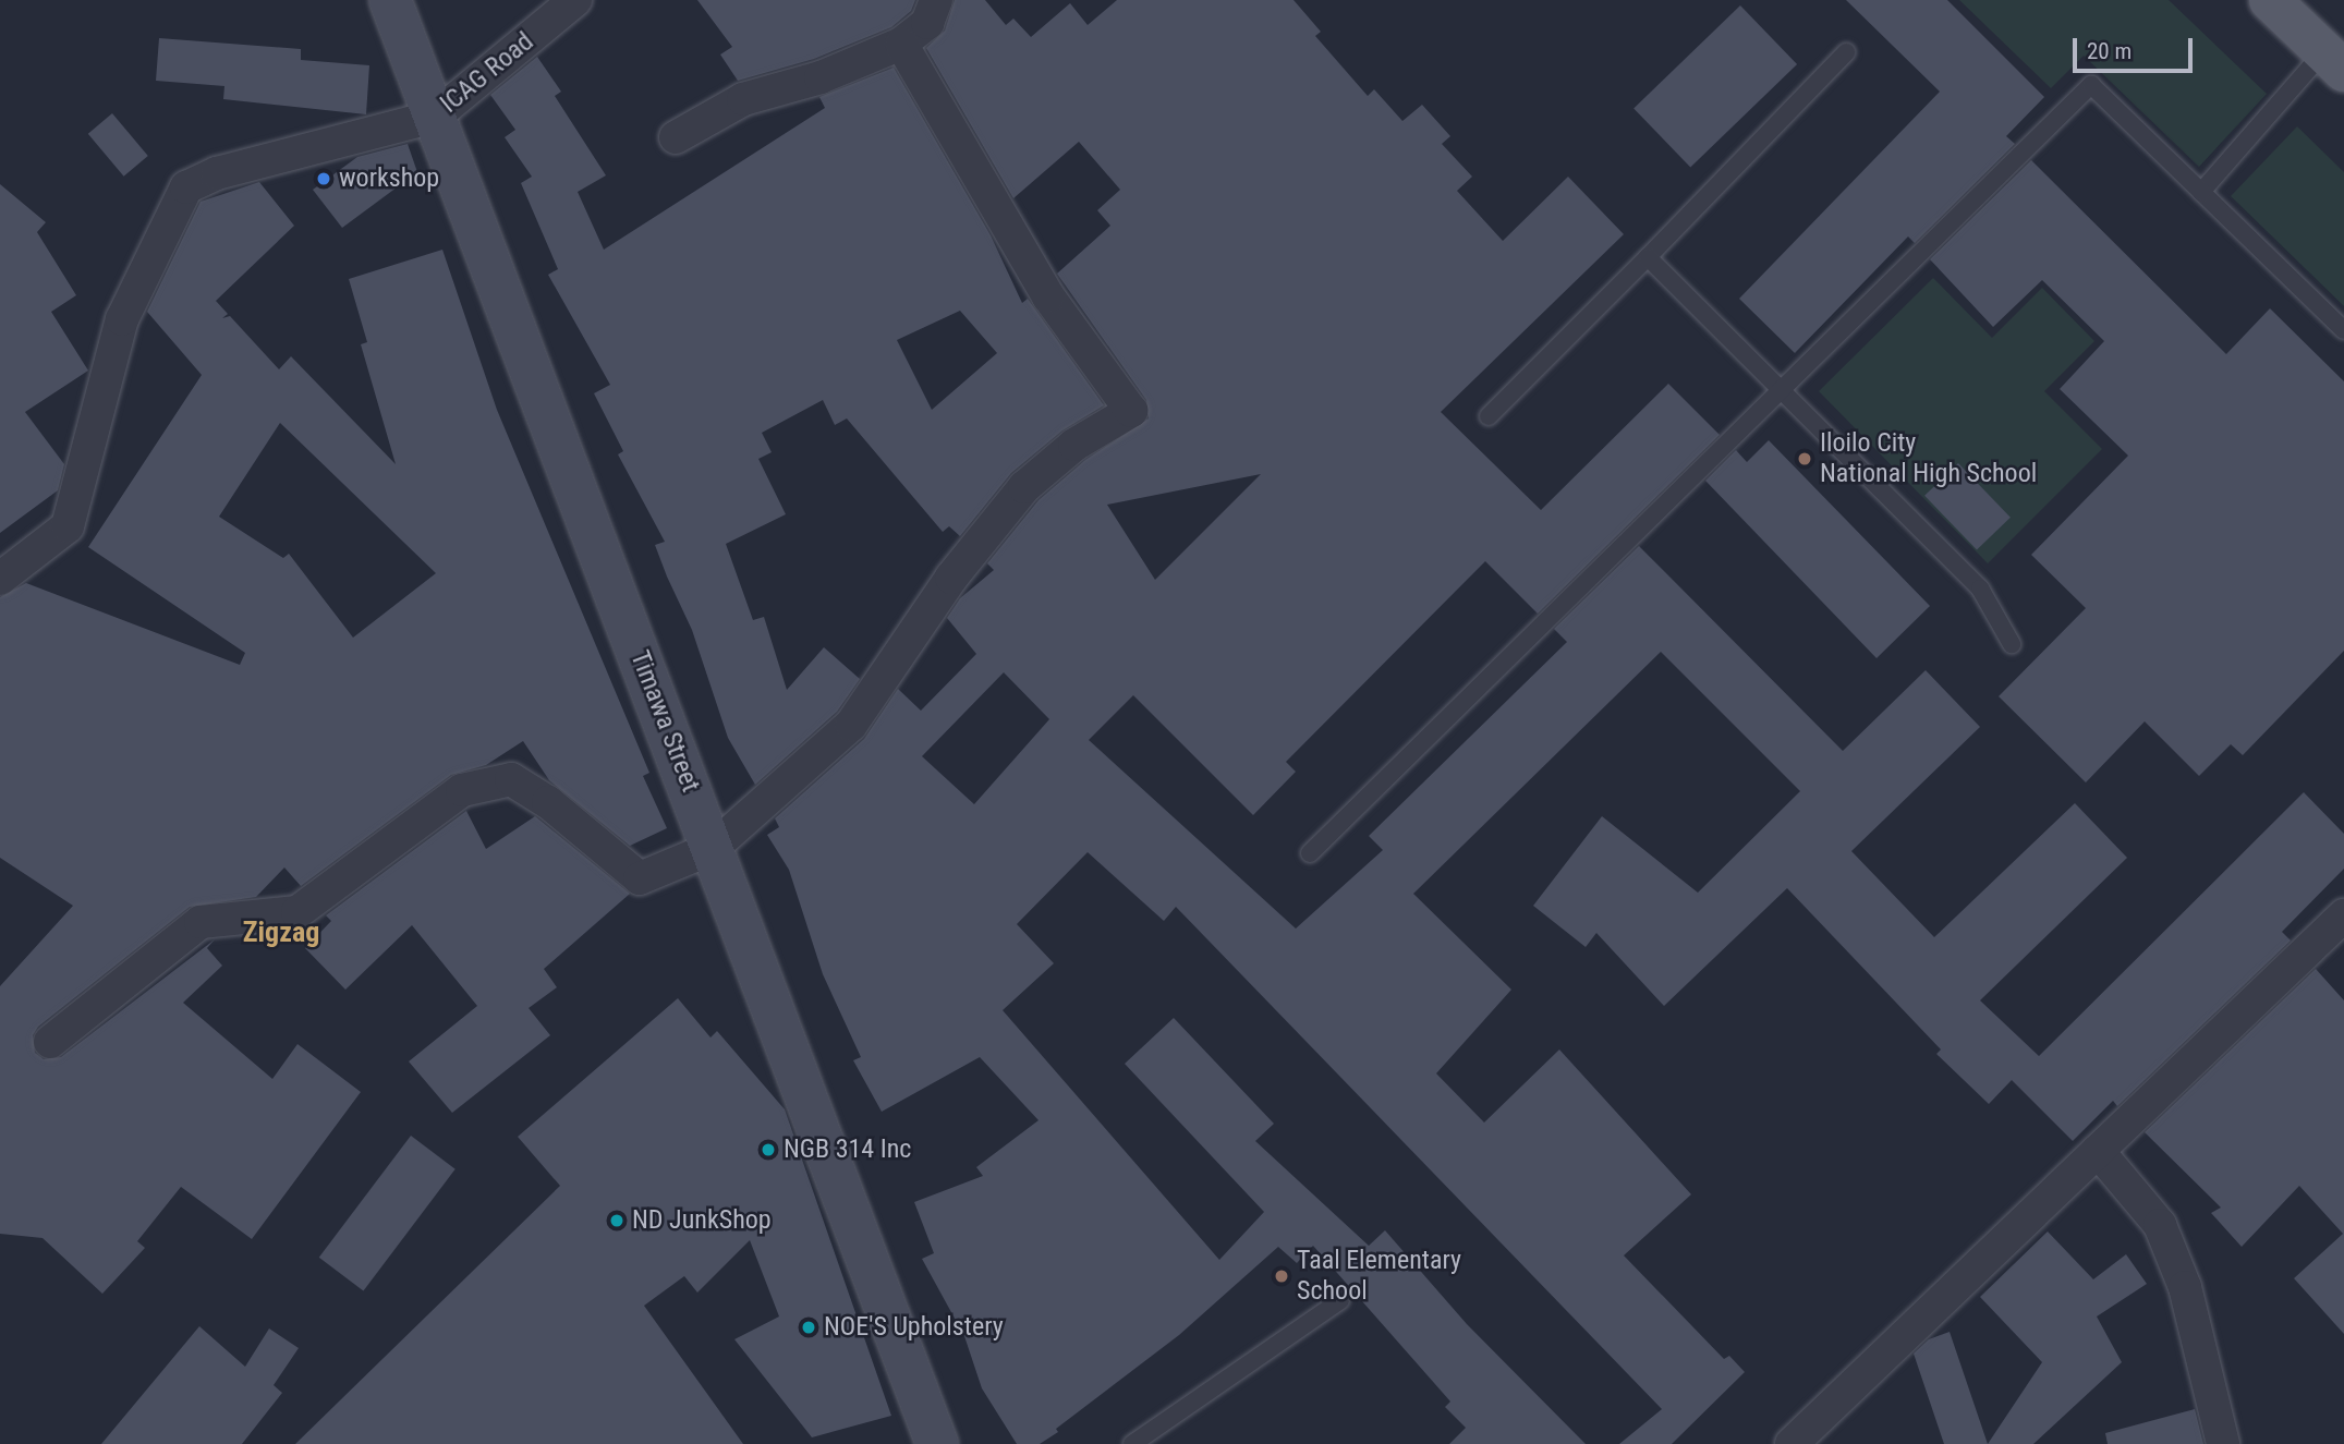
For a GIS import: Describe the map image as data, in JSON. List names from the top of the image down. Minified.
{"streets":{"street":["ICAG Road","Timawa Street"]},"crossings":[["ICAG Road","Timawa Street"]],"districts":["Zigzag"],"places":["workshop","Iloilo City National High School","NGB 314 Inc","ND JunkShop","Taal Elementary School","NOE'S Upholstery"],"scale_bar":"20 m"}
